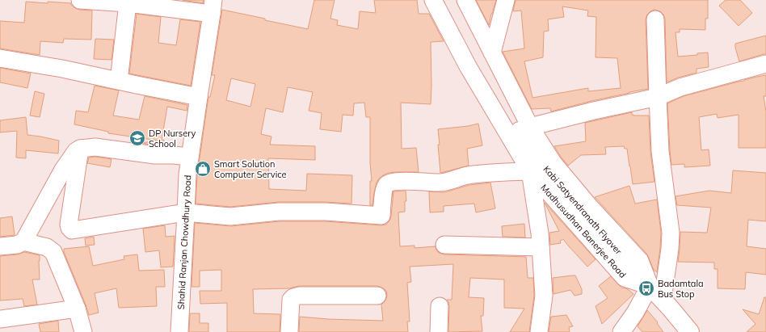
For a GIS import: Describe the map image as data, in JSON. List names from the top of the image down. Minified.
{"streets":{"main road":["Kabi Satyendranath Flyover"],"street":["Madhusudhan Banerjee Road","Shahid Ranjan Chowdhury Road"]},"crossings":[["Kabi Satyendranath Flyover","Madhusudhan Banerjee Road"]],"places":{"school or university":["DP Nursery School"],"shop":["Smart Solution Computer Service"],"bus stop":["Badamtala Bus Stop"]}}
